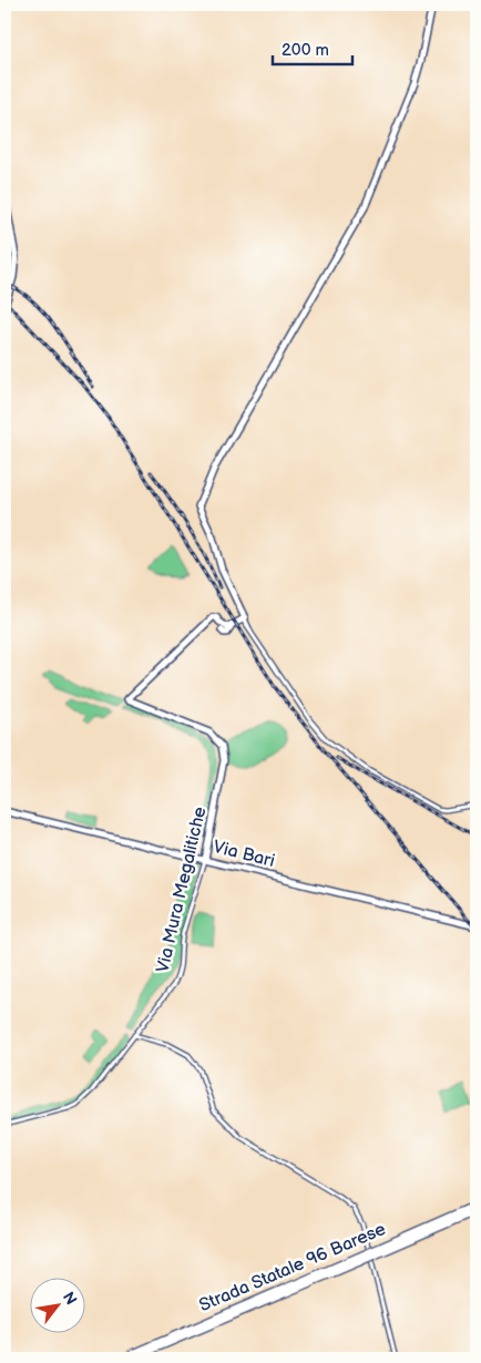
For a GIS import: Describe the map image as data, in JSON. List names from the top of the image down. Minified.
{"streets":{"highway":["Strada Statale 96 Barese"],"main road":["Via Bari","Via Mura Megalitiche"]},"crossings":[["Via Bari","Via Mura Megalitiche"]],"scale_bar":"200 m","north":"top right"}
